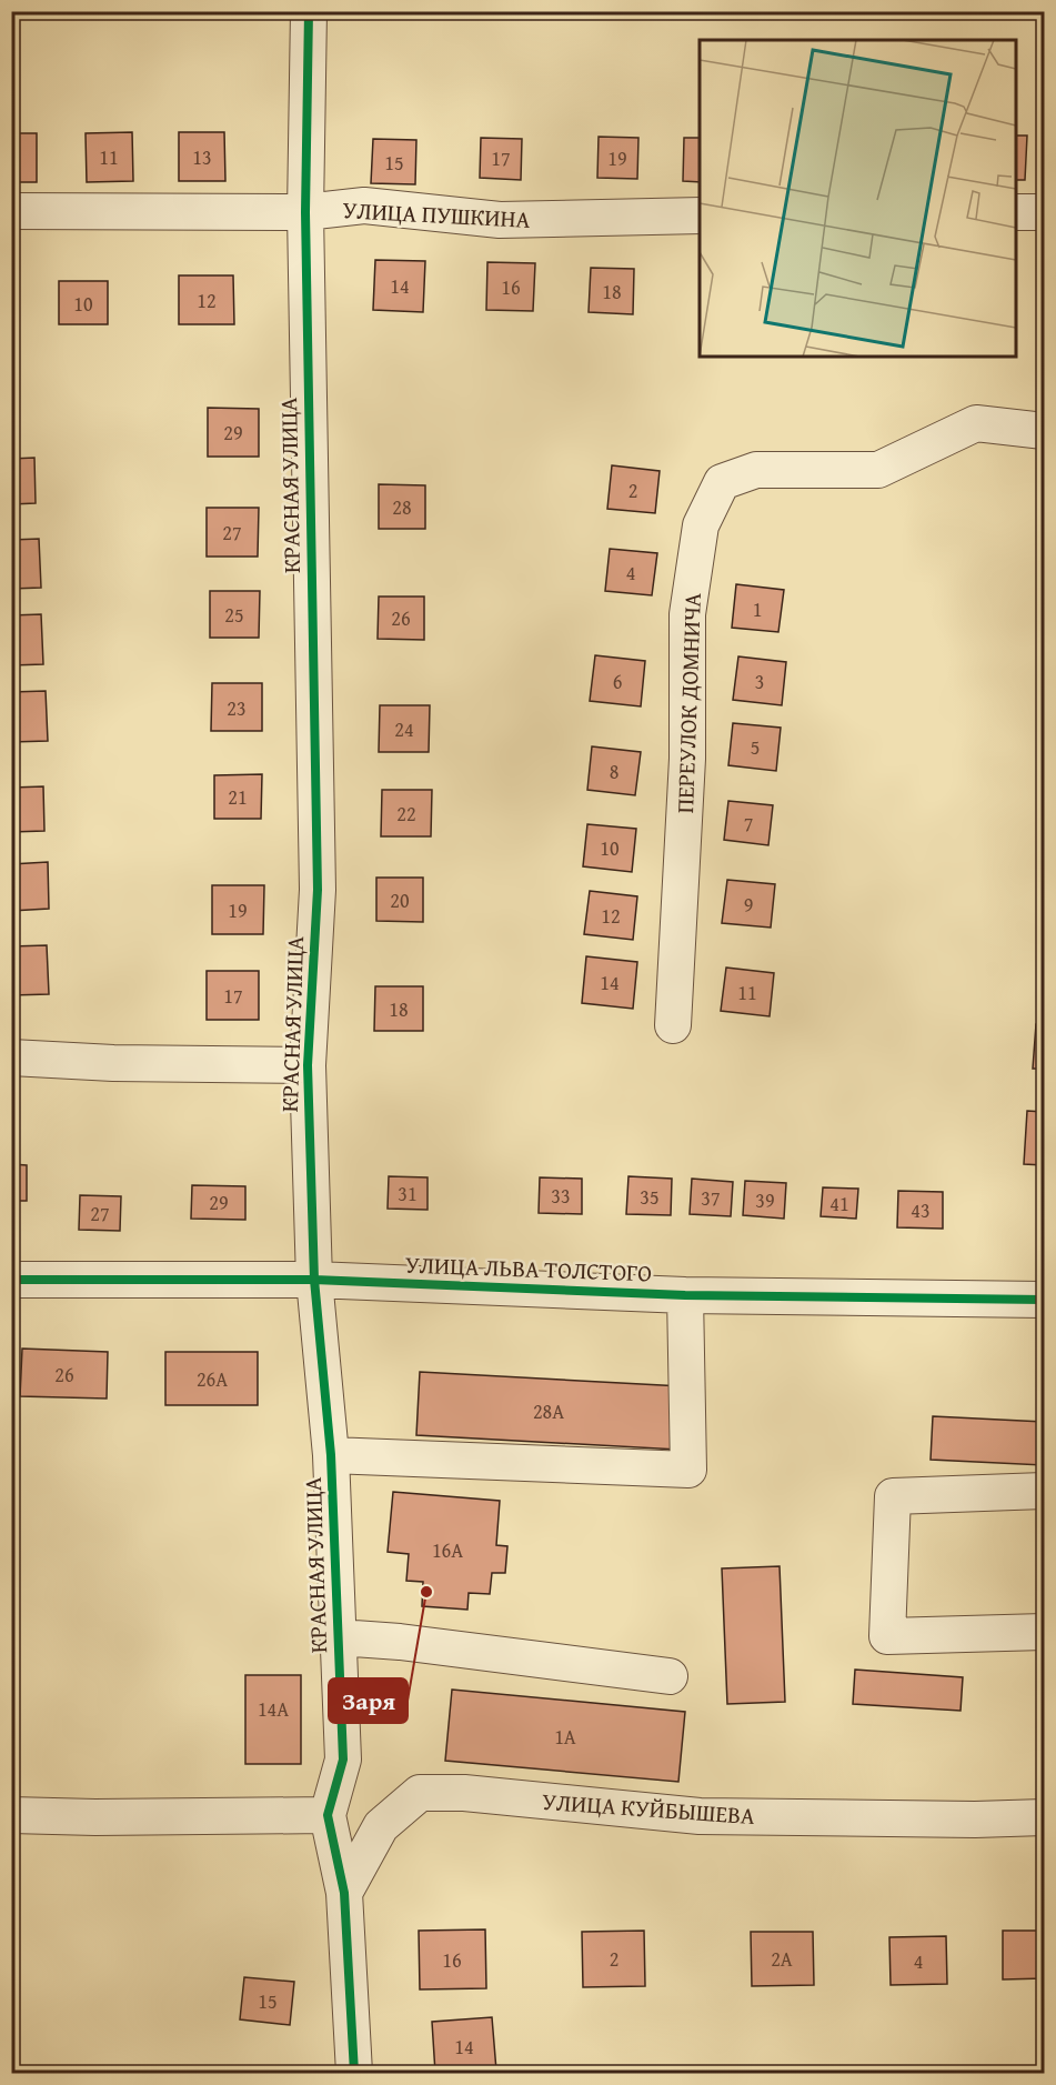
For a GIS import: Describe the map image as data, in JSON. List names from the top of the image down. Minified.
{"streets":{"street":["УЛИЦА ПУШКИНА","КРАСНАЯ УЛИЦА","ПЕРЕУЛОК ДОМНИЧА","УЛИЦА ЛЬВА ТОЛСТОГО","УЛИЦА КУЙБЫШЕВА"]},"crossings":[["УЛИЦА ПУШКИНА","КРАСНАЯ УЛИЦА"],["КРАСНАЯ УЛИЦА","УЛИЦА ЛЬВА ТОЛСТОГО"],["КРАСНАЯ УЛИЦА","УЛИЦА КУЙБЫШЕВА"]],"places":["Заря"],"house_numbers":["11","13","17","19","15","14","16","18","12","10","29","2","28","27","4","1","25","26","6","3","23","24","5","8","21","22","7","10","20","9","19","12","14","11","17","18","31","33","35","37","39","29","41","43","27","26","26А","28А","16А","14А","1А","2","2А","16","4","15","14"]}
